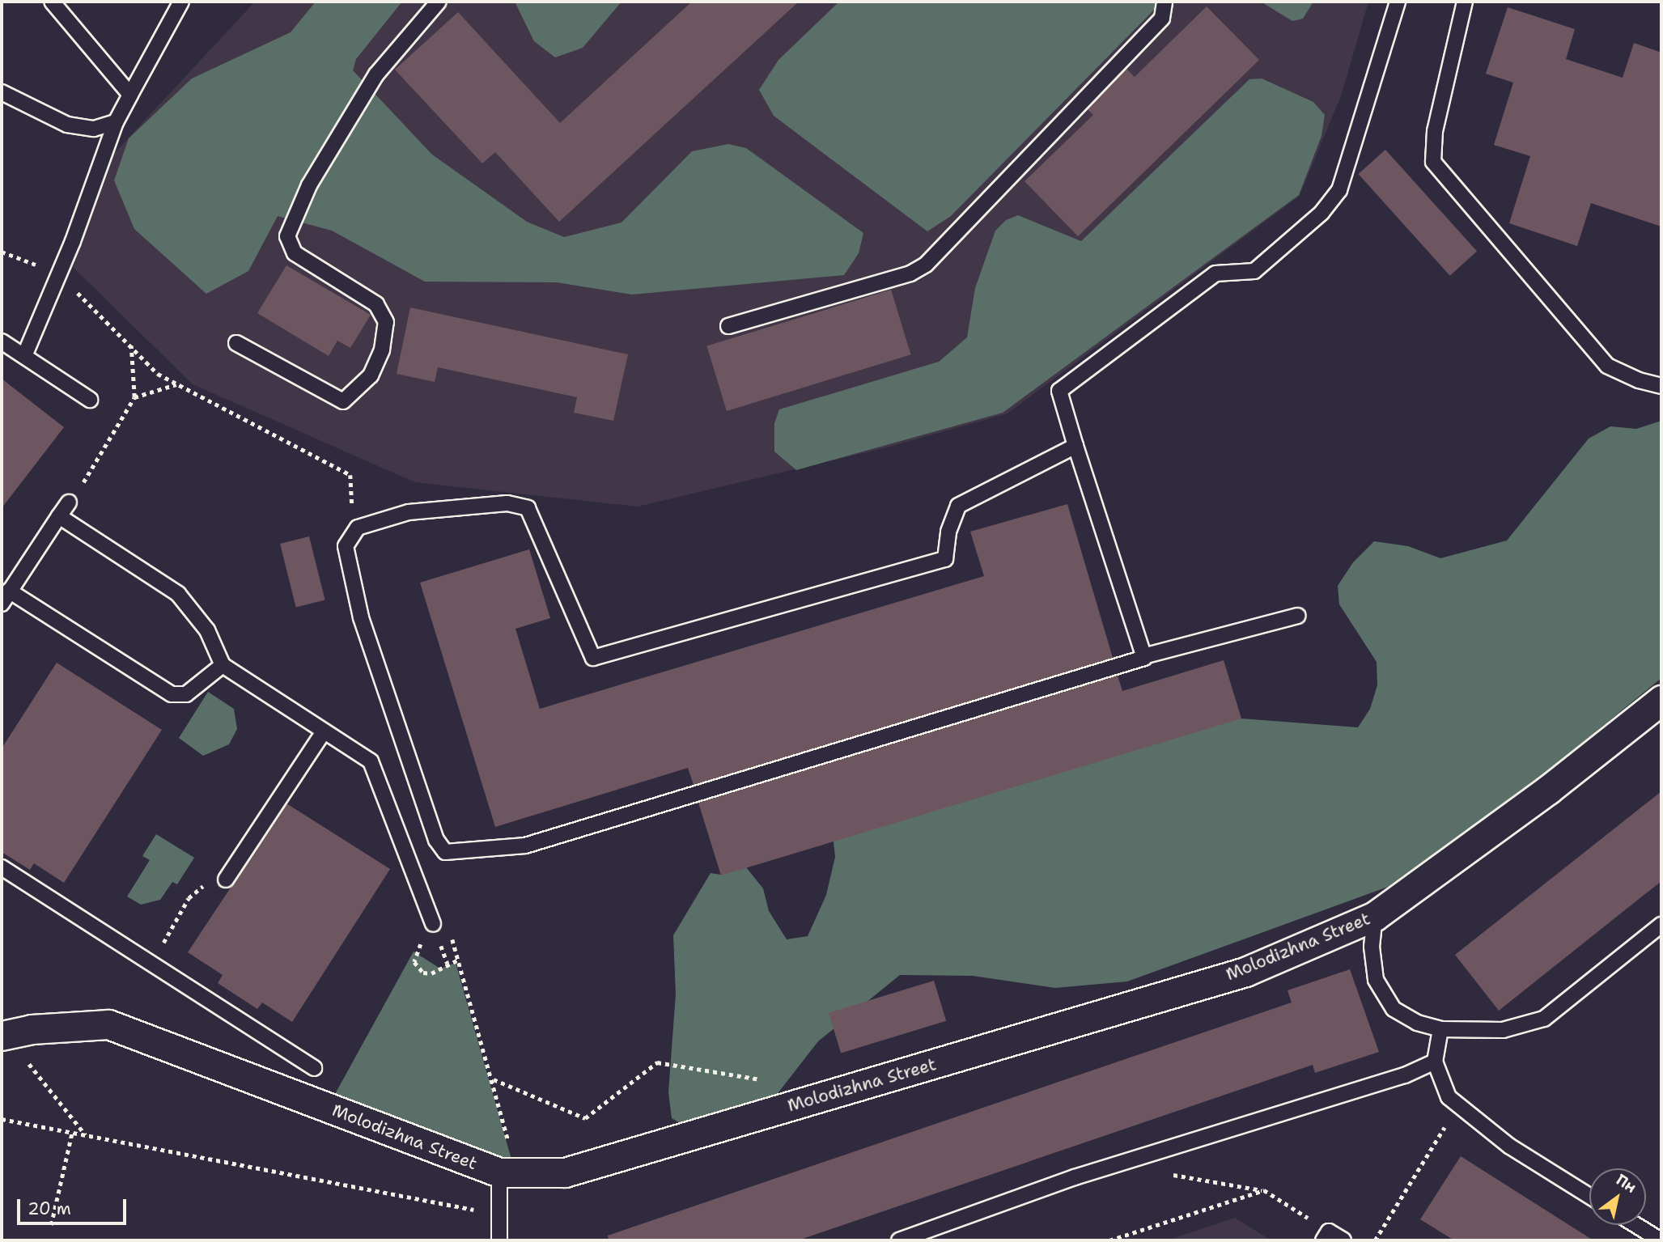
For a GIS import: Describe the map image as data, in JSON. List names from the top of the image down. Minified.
{"streets":{"street":["Molodizhna Street"]},"scale_bar":"20 m","north":"top right"}
